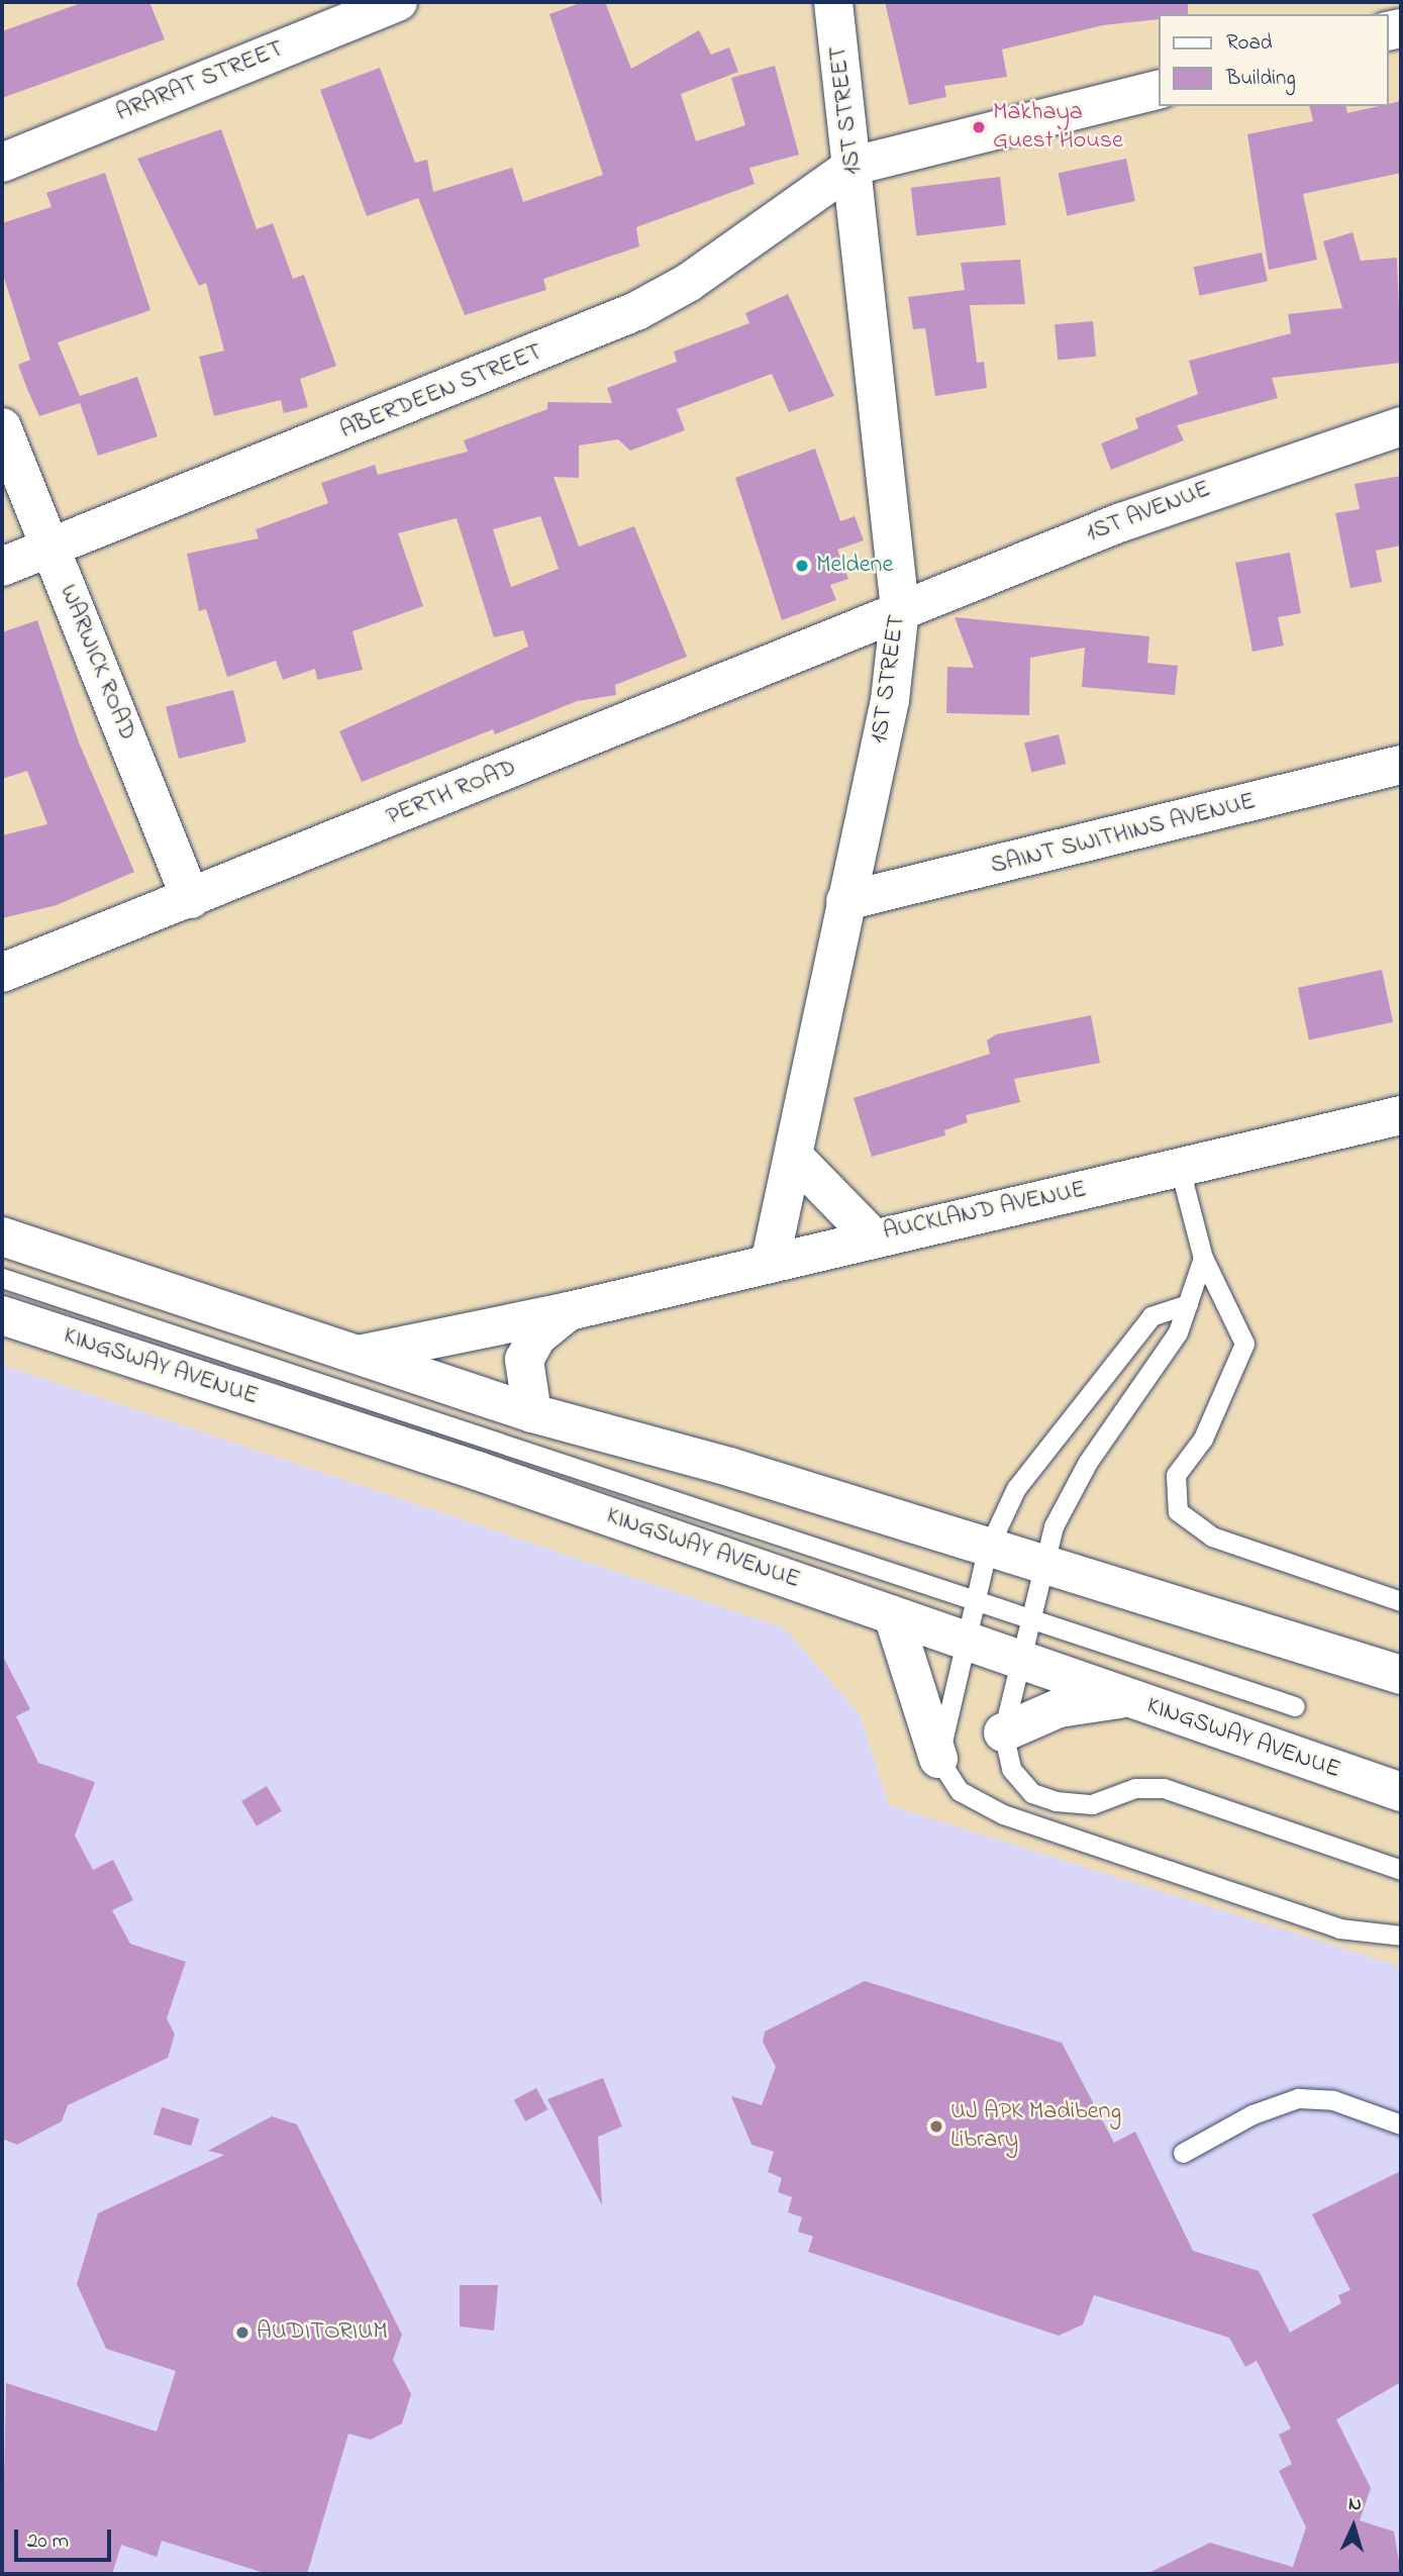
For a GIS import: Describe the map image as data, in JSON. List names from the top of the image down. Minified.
{"streets":{"street":["ARARAT STREET","1ST STREET","ABERDEEN STREET","1ST AVENUE","WARWICK ROAD","PERTH ROAD","SAINT SWITHINS AVENUE","AUCKLAND AVENUE","KINGSWAY AVENUE"]},"crossings":[["1ST STREET","ABERDEEN STREET"],["1ST STREET","1ST AVENUE"],["1ST STREET","PERTH ROAD"],["1ST STREET","SAINT SWITHINS AVENUE"],["1ST STREET","AUCKLAND AVENUE"],["ABERDEEN STREET","WARWICK ROAD"],["1ST AVENUE","PERTH ROAD"],["WARWICK ROAD","PERTH ROAD"]],"places":["Makhaya Guest House","Meldene","UJ APK Madibeng Library","AUDITORIUM"],"legend":["Road","Building"],"scale_bar":"20 m","north":"top"}
